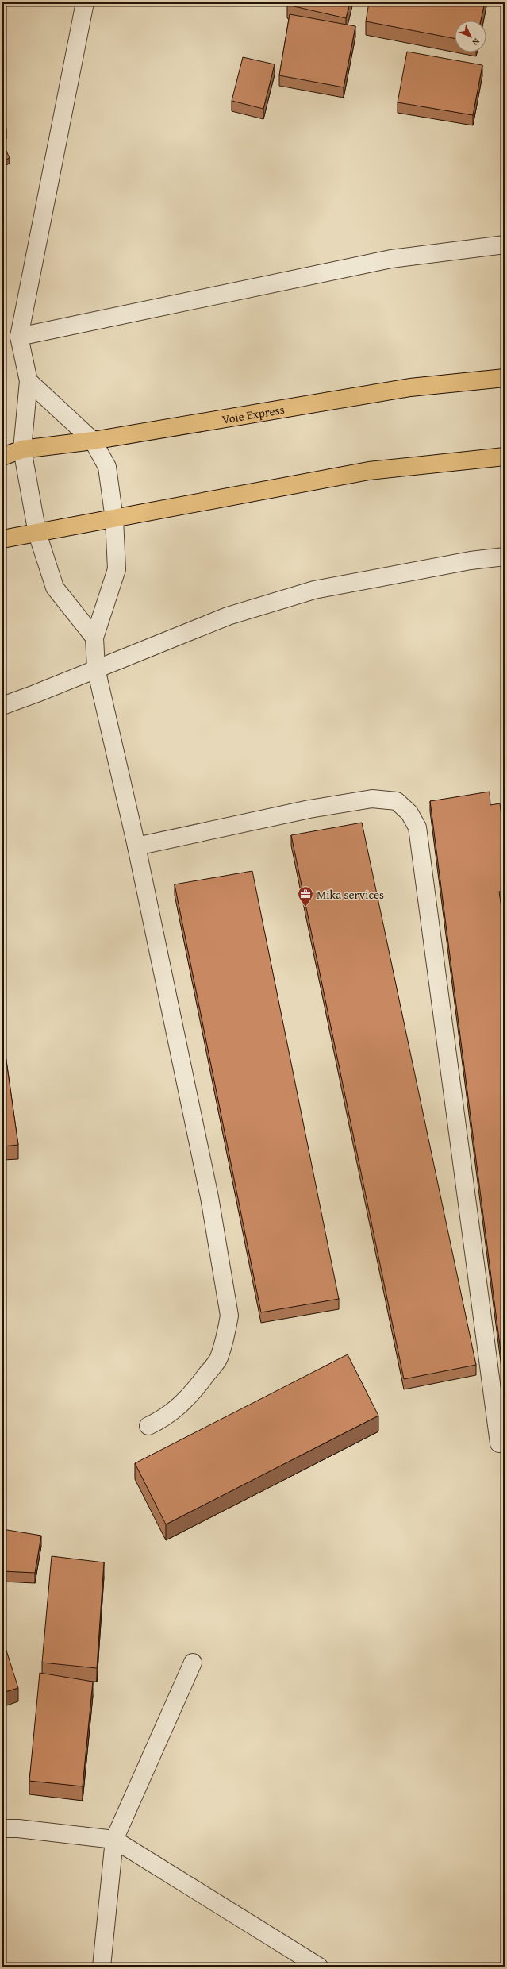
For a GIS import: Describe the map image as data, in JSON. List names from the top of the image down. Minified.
{"streets":{"highway":["Voie Express"]},"places":{"office":["Mika services"]},"north":"bottom right"}
